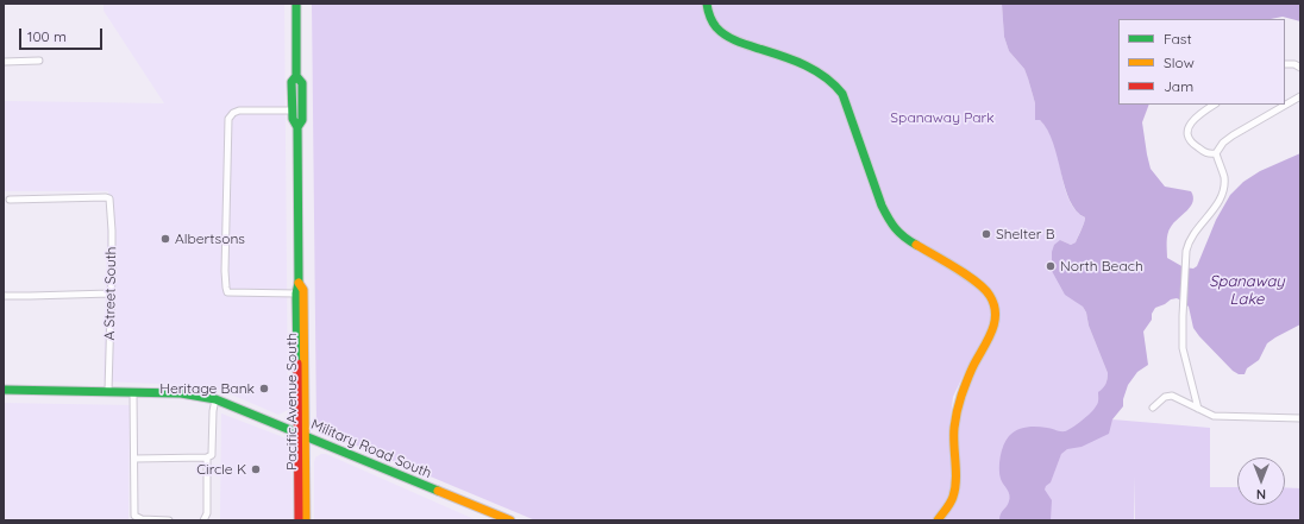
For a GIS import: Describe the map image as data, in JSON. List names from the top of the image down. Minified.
{"streets":{"main road":["Pacific Avenue South","Military Road South"],"street":["A Street South"]},"crossings":[["A Street South","Military Road South"],["Pacific Avenue South","Military Road South"]],"water":["Spanaway Lake"],"parks":["Spanaway Park"],"places":["Shelter B","Albertsons","North Beach","Heritage Bank","Circle K"],"legend":["Fast","Slow","Jam"],"scale_bar":"100 m","north":"bottom"}
